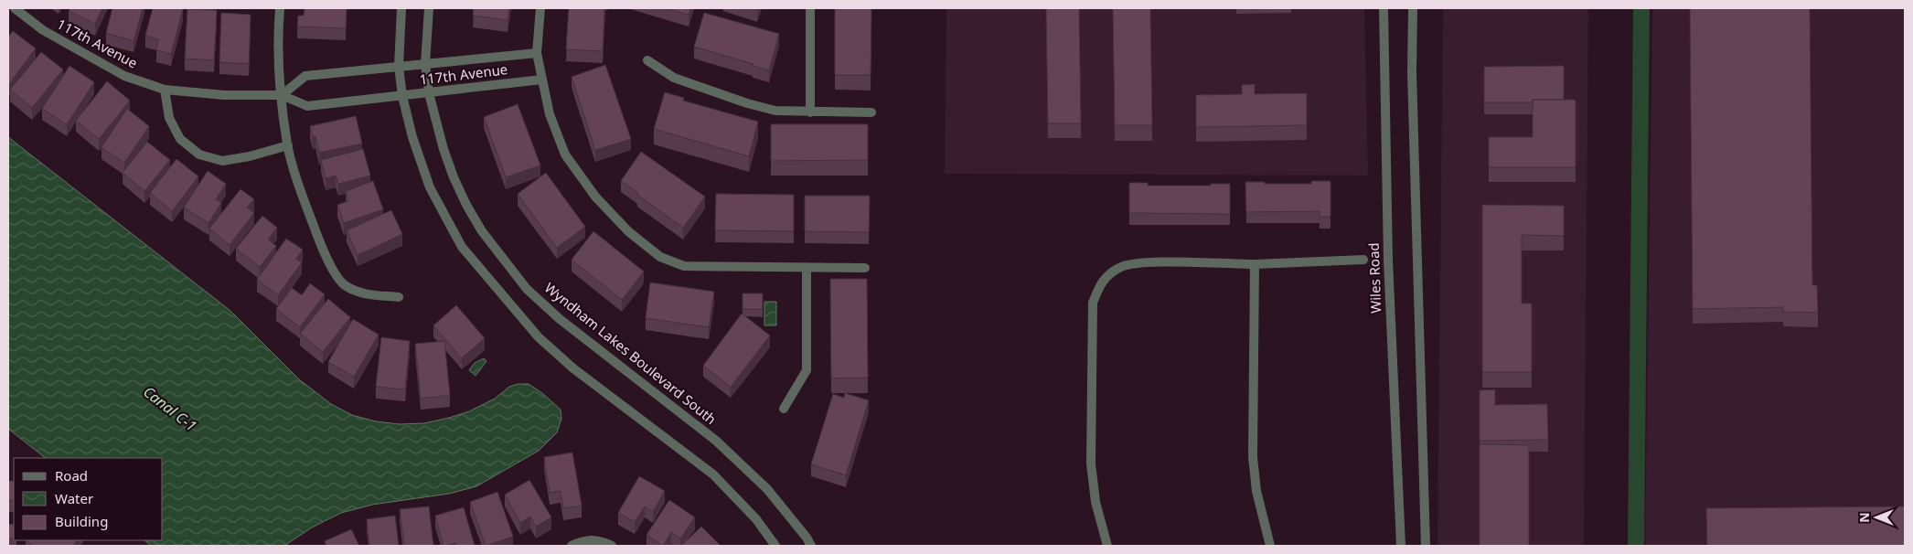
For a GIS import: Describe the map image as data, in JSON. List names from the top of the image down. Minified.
{"streets":{"street":["117th Avenue","Wiles Road","Wyndham Lakes Boulevard South"]},"crossings":[["117th Avenue","Wyndham Lakes Boulevard South"]],"water":["Canal C-1"],"legend":["Road","Water","Building"],"north":"left"}
